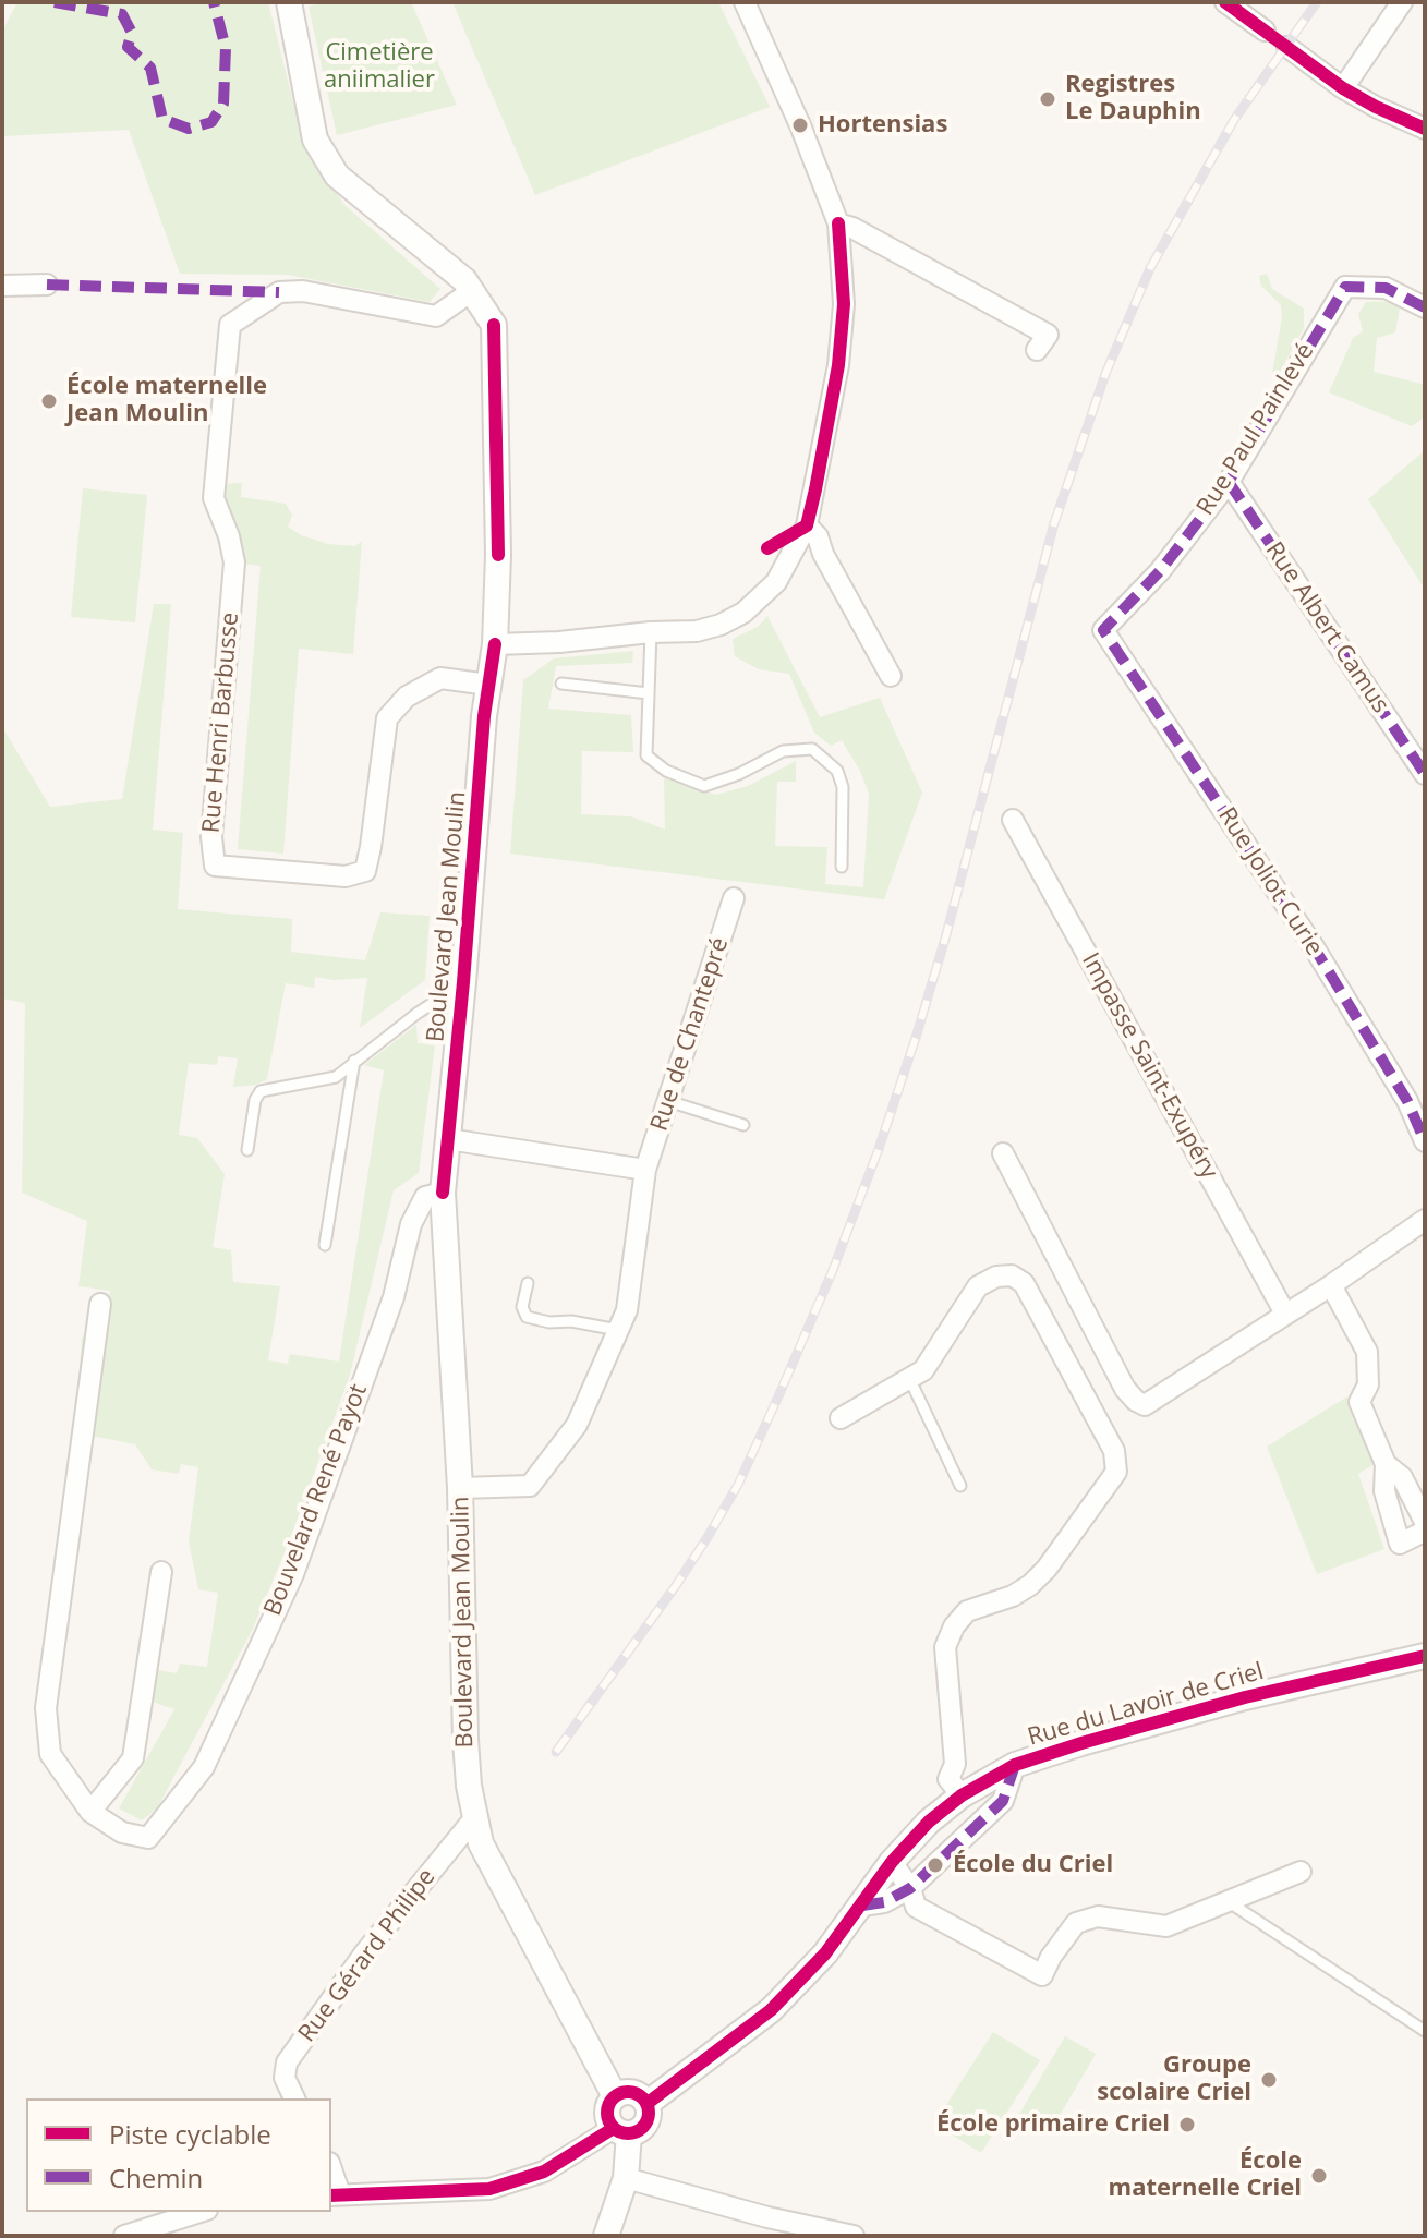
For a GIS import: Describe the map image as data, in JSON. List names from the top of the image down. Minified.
{"streets":{"street":["Rue Paul Painlevé","Rue Albert Camus","Rue Henri Barbusse","Rue Joliot Curie","Boulevard Jean Moulin","Rue de Chantepré","Impasse Saint-Exupéry","Bouvelard René Payot","Rue du Lavoir de Criel","Rue Gérard Philipe"]},"crossings":[["Rue Paul Painlevé","Rue Albert Camus"],["Rue Paul Painlevé","Rue Joliot Curie"],["Rue Henri Barbusse","Boulevard Jean Moulin"],["Boulevard Jean Moulin","Rue de Chantepré"],["Boulevard Jean Moulin","Bouvelard René Payot"],["Boulevard Jean Moulin","Rue du Lavoir de Criel"],["Boulevard Jean Moulin","Rue Gérard Philipe"]],"parks":["Cimetière aniimalier"],"places":["Registres Le Dauphin","Hortensias","École maternelle Jean Moulin","École du Criel","Groupe scolaire Criel","École primaire Criel","École maternelle Criel"],"legend":["Piste cyclable","Chemin"]}
